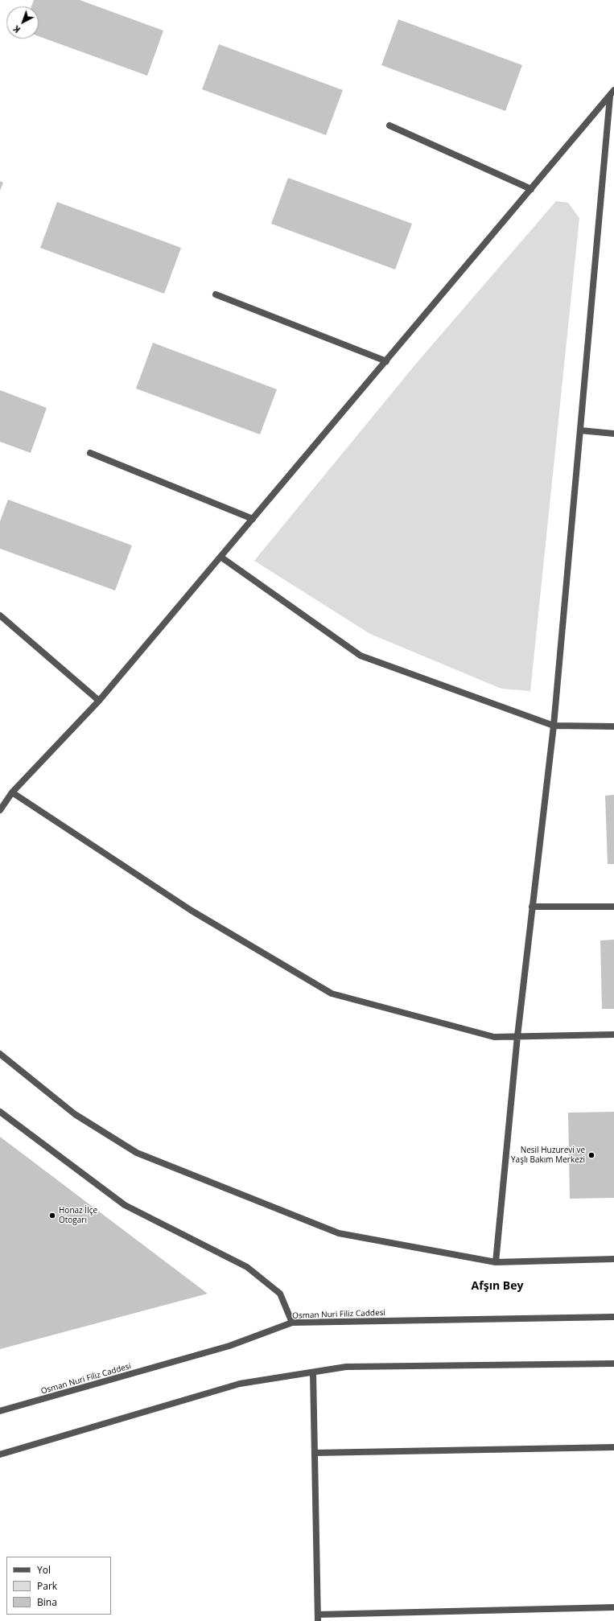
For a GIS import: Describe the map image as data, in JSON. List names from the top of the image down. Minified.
{"streets":{"street":["Osman Nuri Filiz Caddesi"]},"districts":["Afşın Bey"],"places":["Nesil Huzurevi ve Yaşlı Bakım Merkezi","Honaz İlçe Otogarı"],"legend":["Yol","Park","Bina"],"north":"bottom left"}
